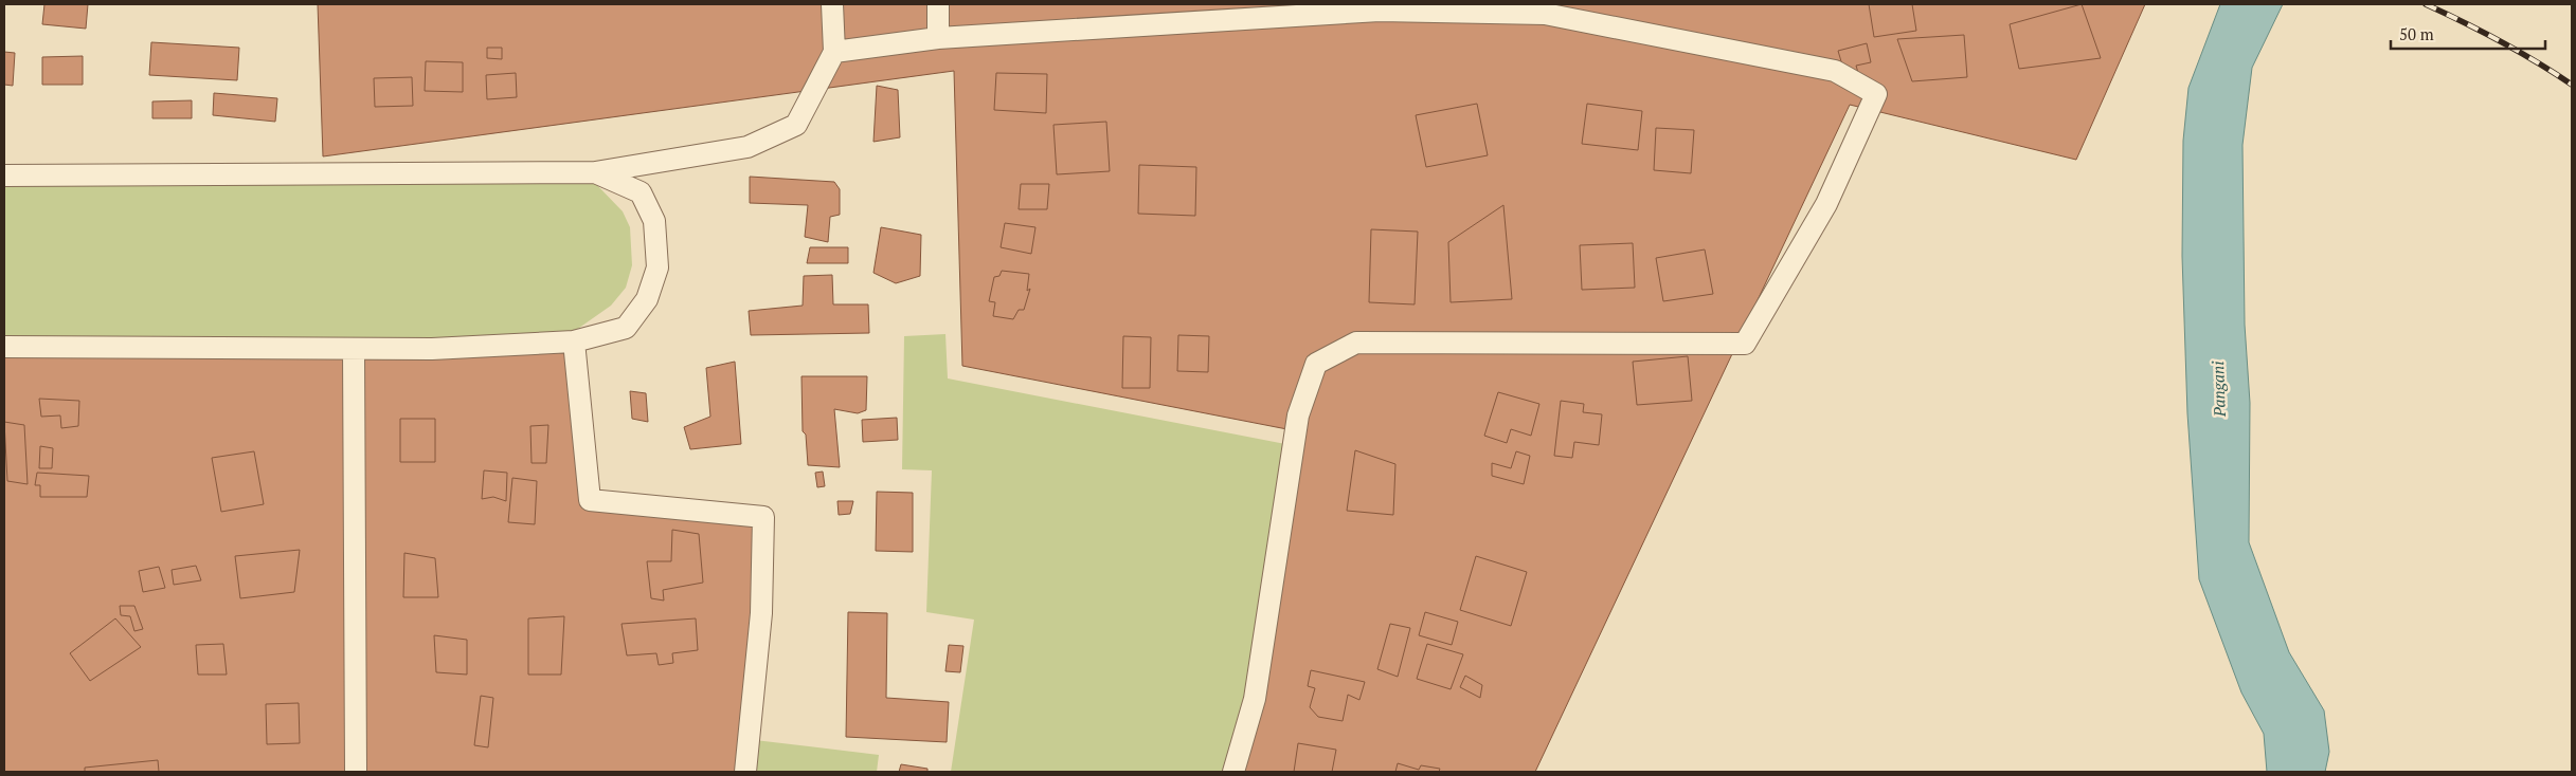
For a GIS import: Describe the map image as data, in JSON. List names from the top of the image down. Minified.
{"water":["Pangani"],"scale_bar":"50 m"}
